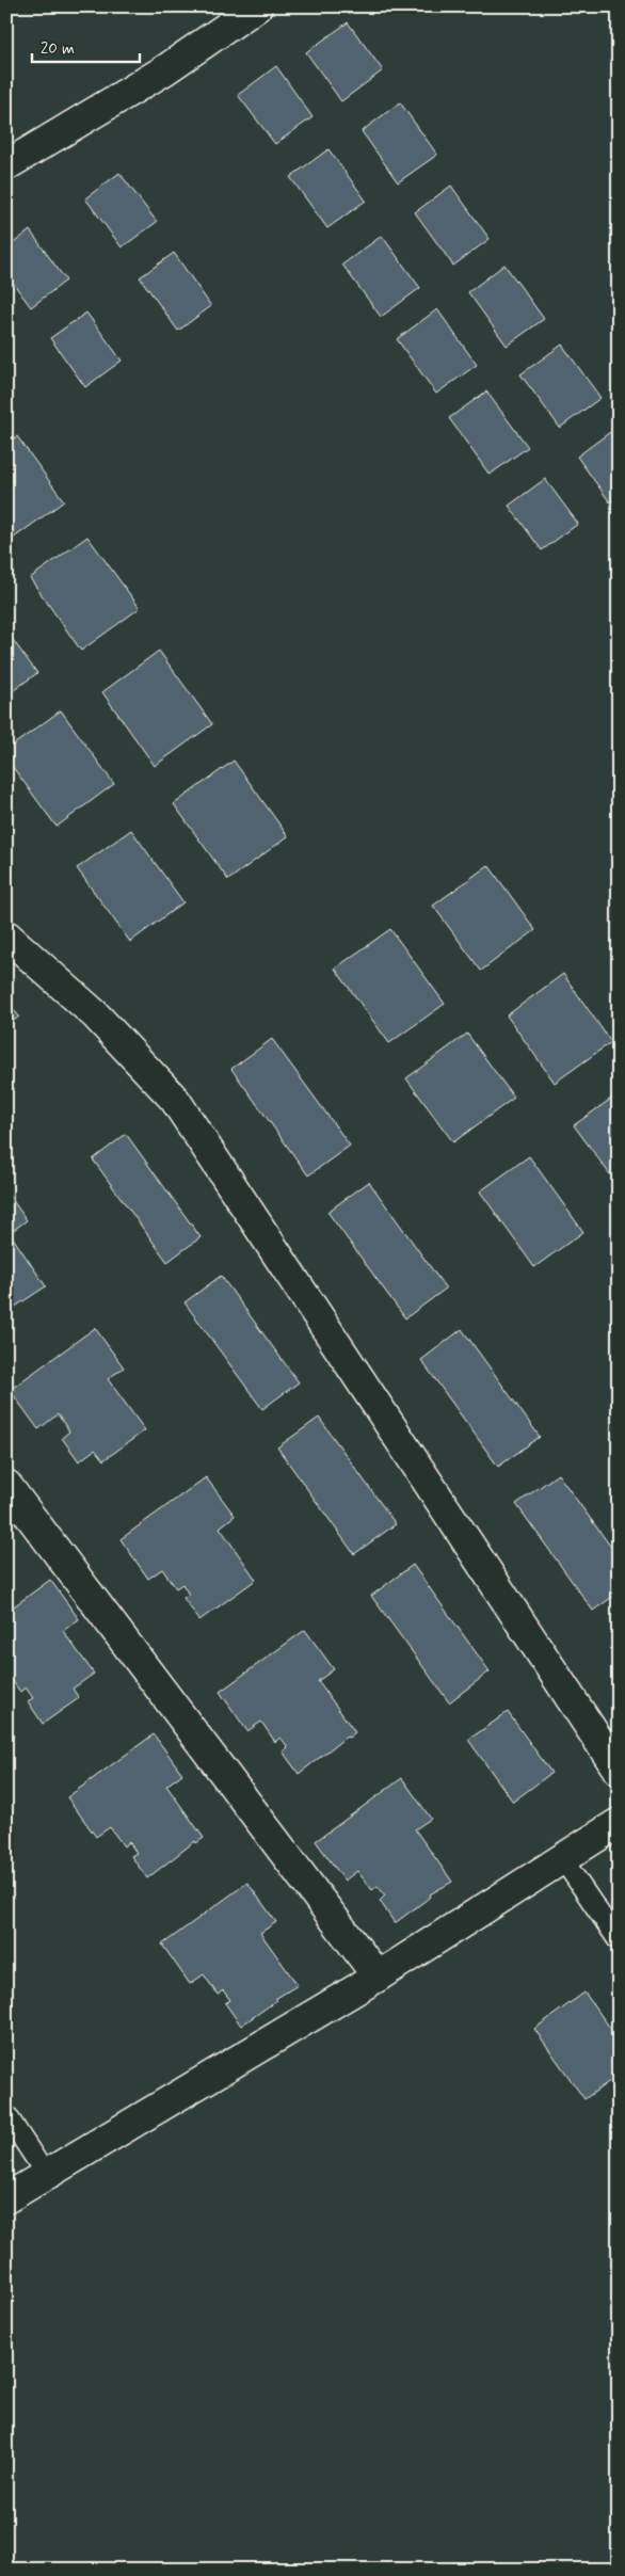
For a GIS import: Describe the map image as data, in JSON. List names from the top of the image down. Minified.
{"scale_bar":"20 m"}
